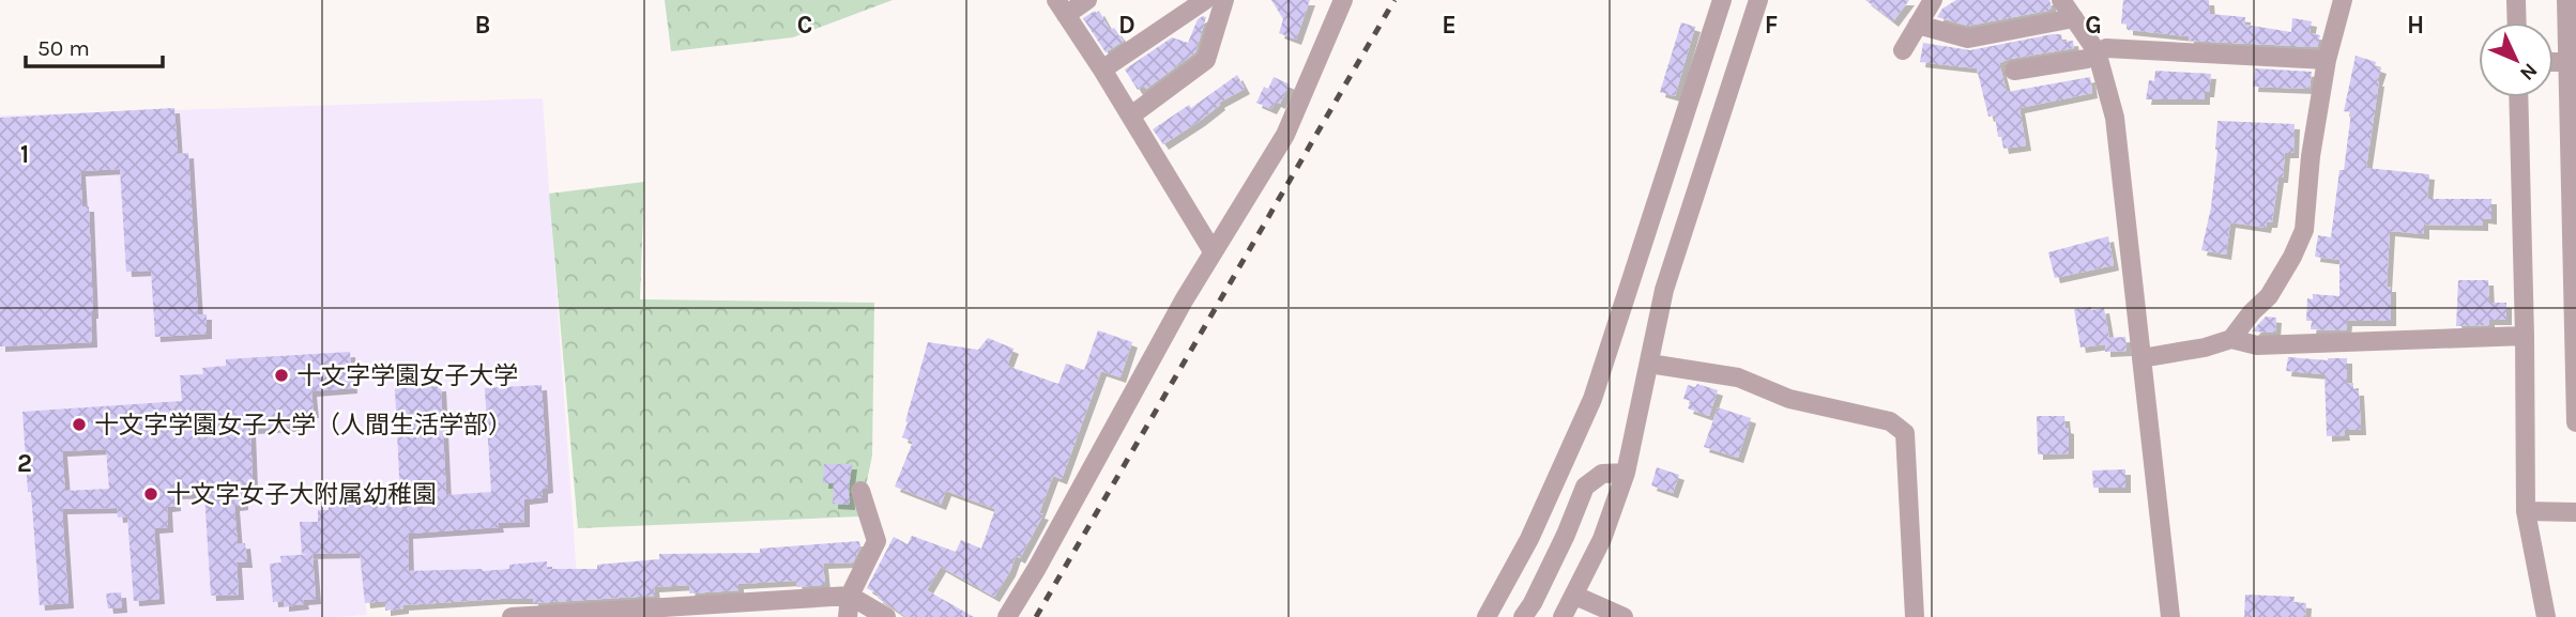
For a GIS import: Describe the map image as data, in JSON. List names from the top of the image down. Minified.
{"places":["十文字学園女子大学","十文字学園女子大学（人間生活学部）","十文字女子大附属幼稚園"],"scale_bar":"50 m","north":"bottom right","grid":{"columns":["B","C","D","E","F","G","H"],"rows":["1","2"]}}
